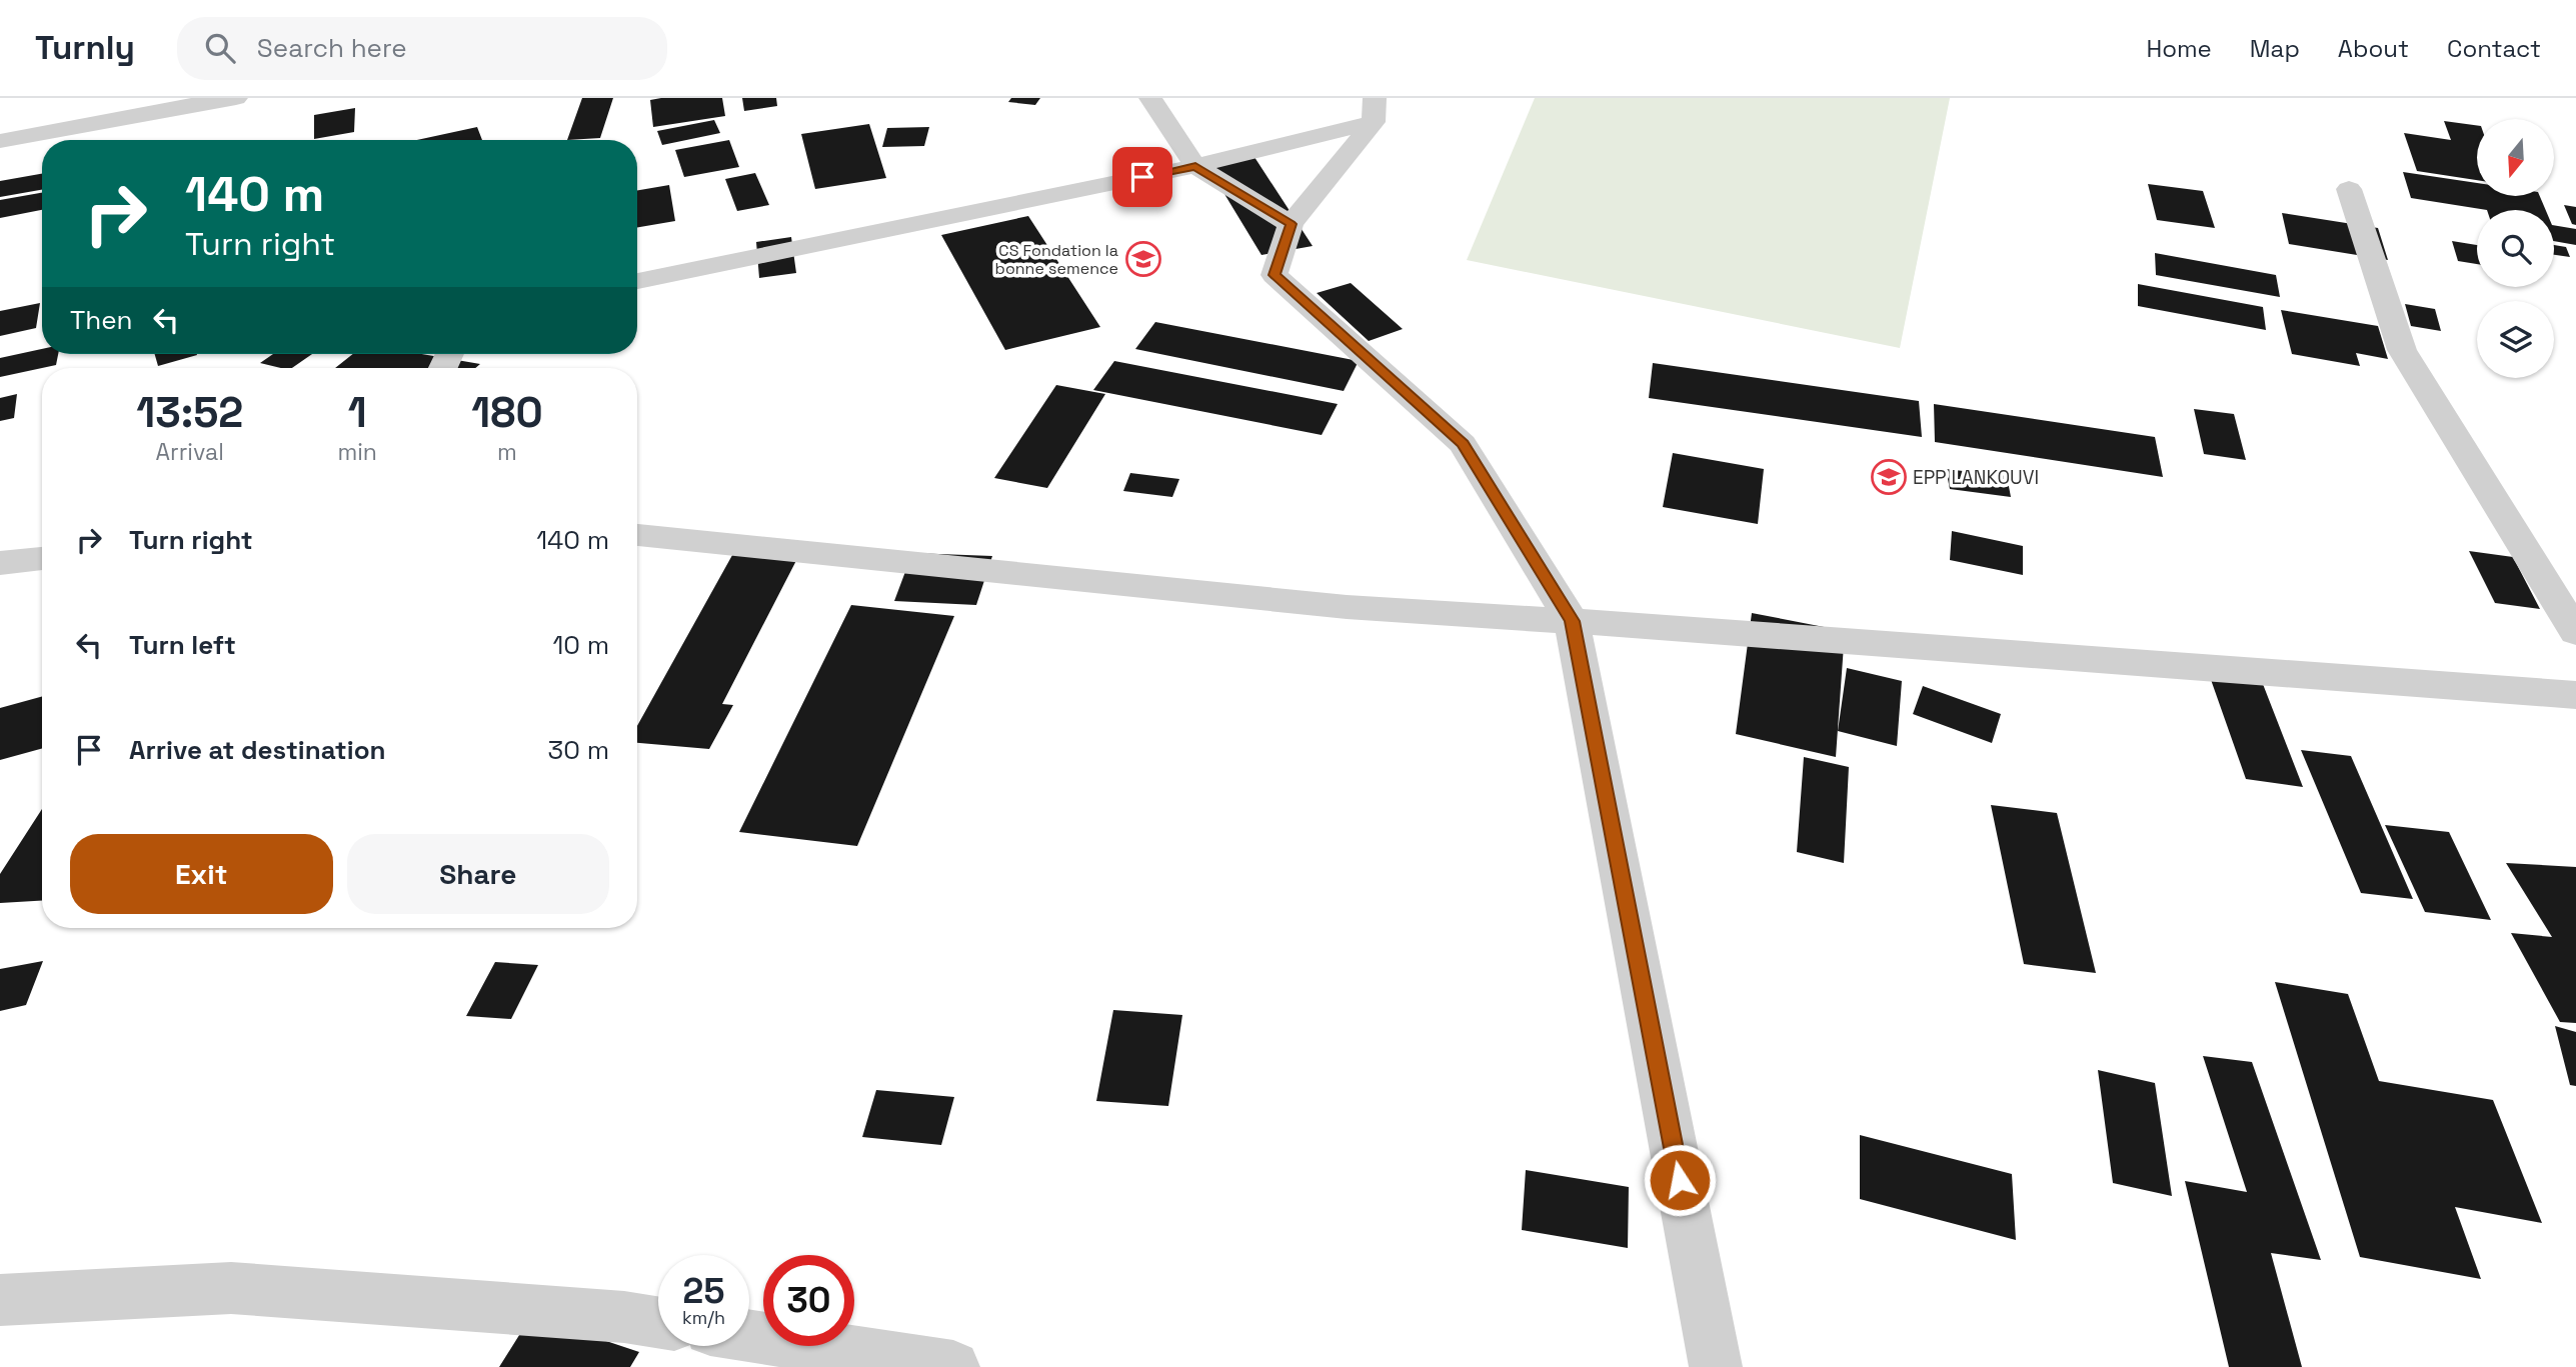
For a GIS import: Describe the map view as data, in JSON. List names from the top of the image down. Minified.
{"places":{"school or university":["CS Fondation la bonne semence","EPP LANKOUVI"]},"north":"bottom","page":{"header":"Turnly","search":"Search here","nav":["Home","Map","About","Contact"],"turn":["140 m","Turn right"],"then":"Then","eta":["13:52","Arrival","1","min","180","m"],"list":[{"name":"Turn right","value":"140 m"},{"name":"Turn left","value":"10 m"},{"name":"Arrive at destination","value":"30 m"}],"buttons":["Exit","Share"],"speed":"25 km/h","limit":"30"}}
